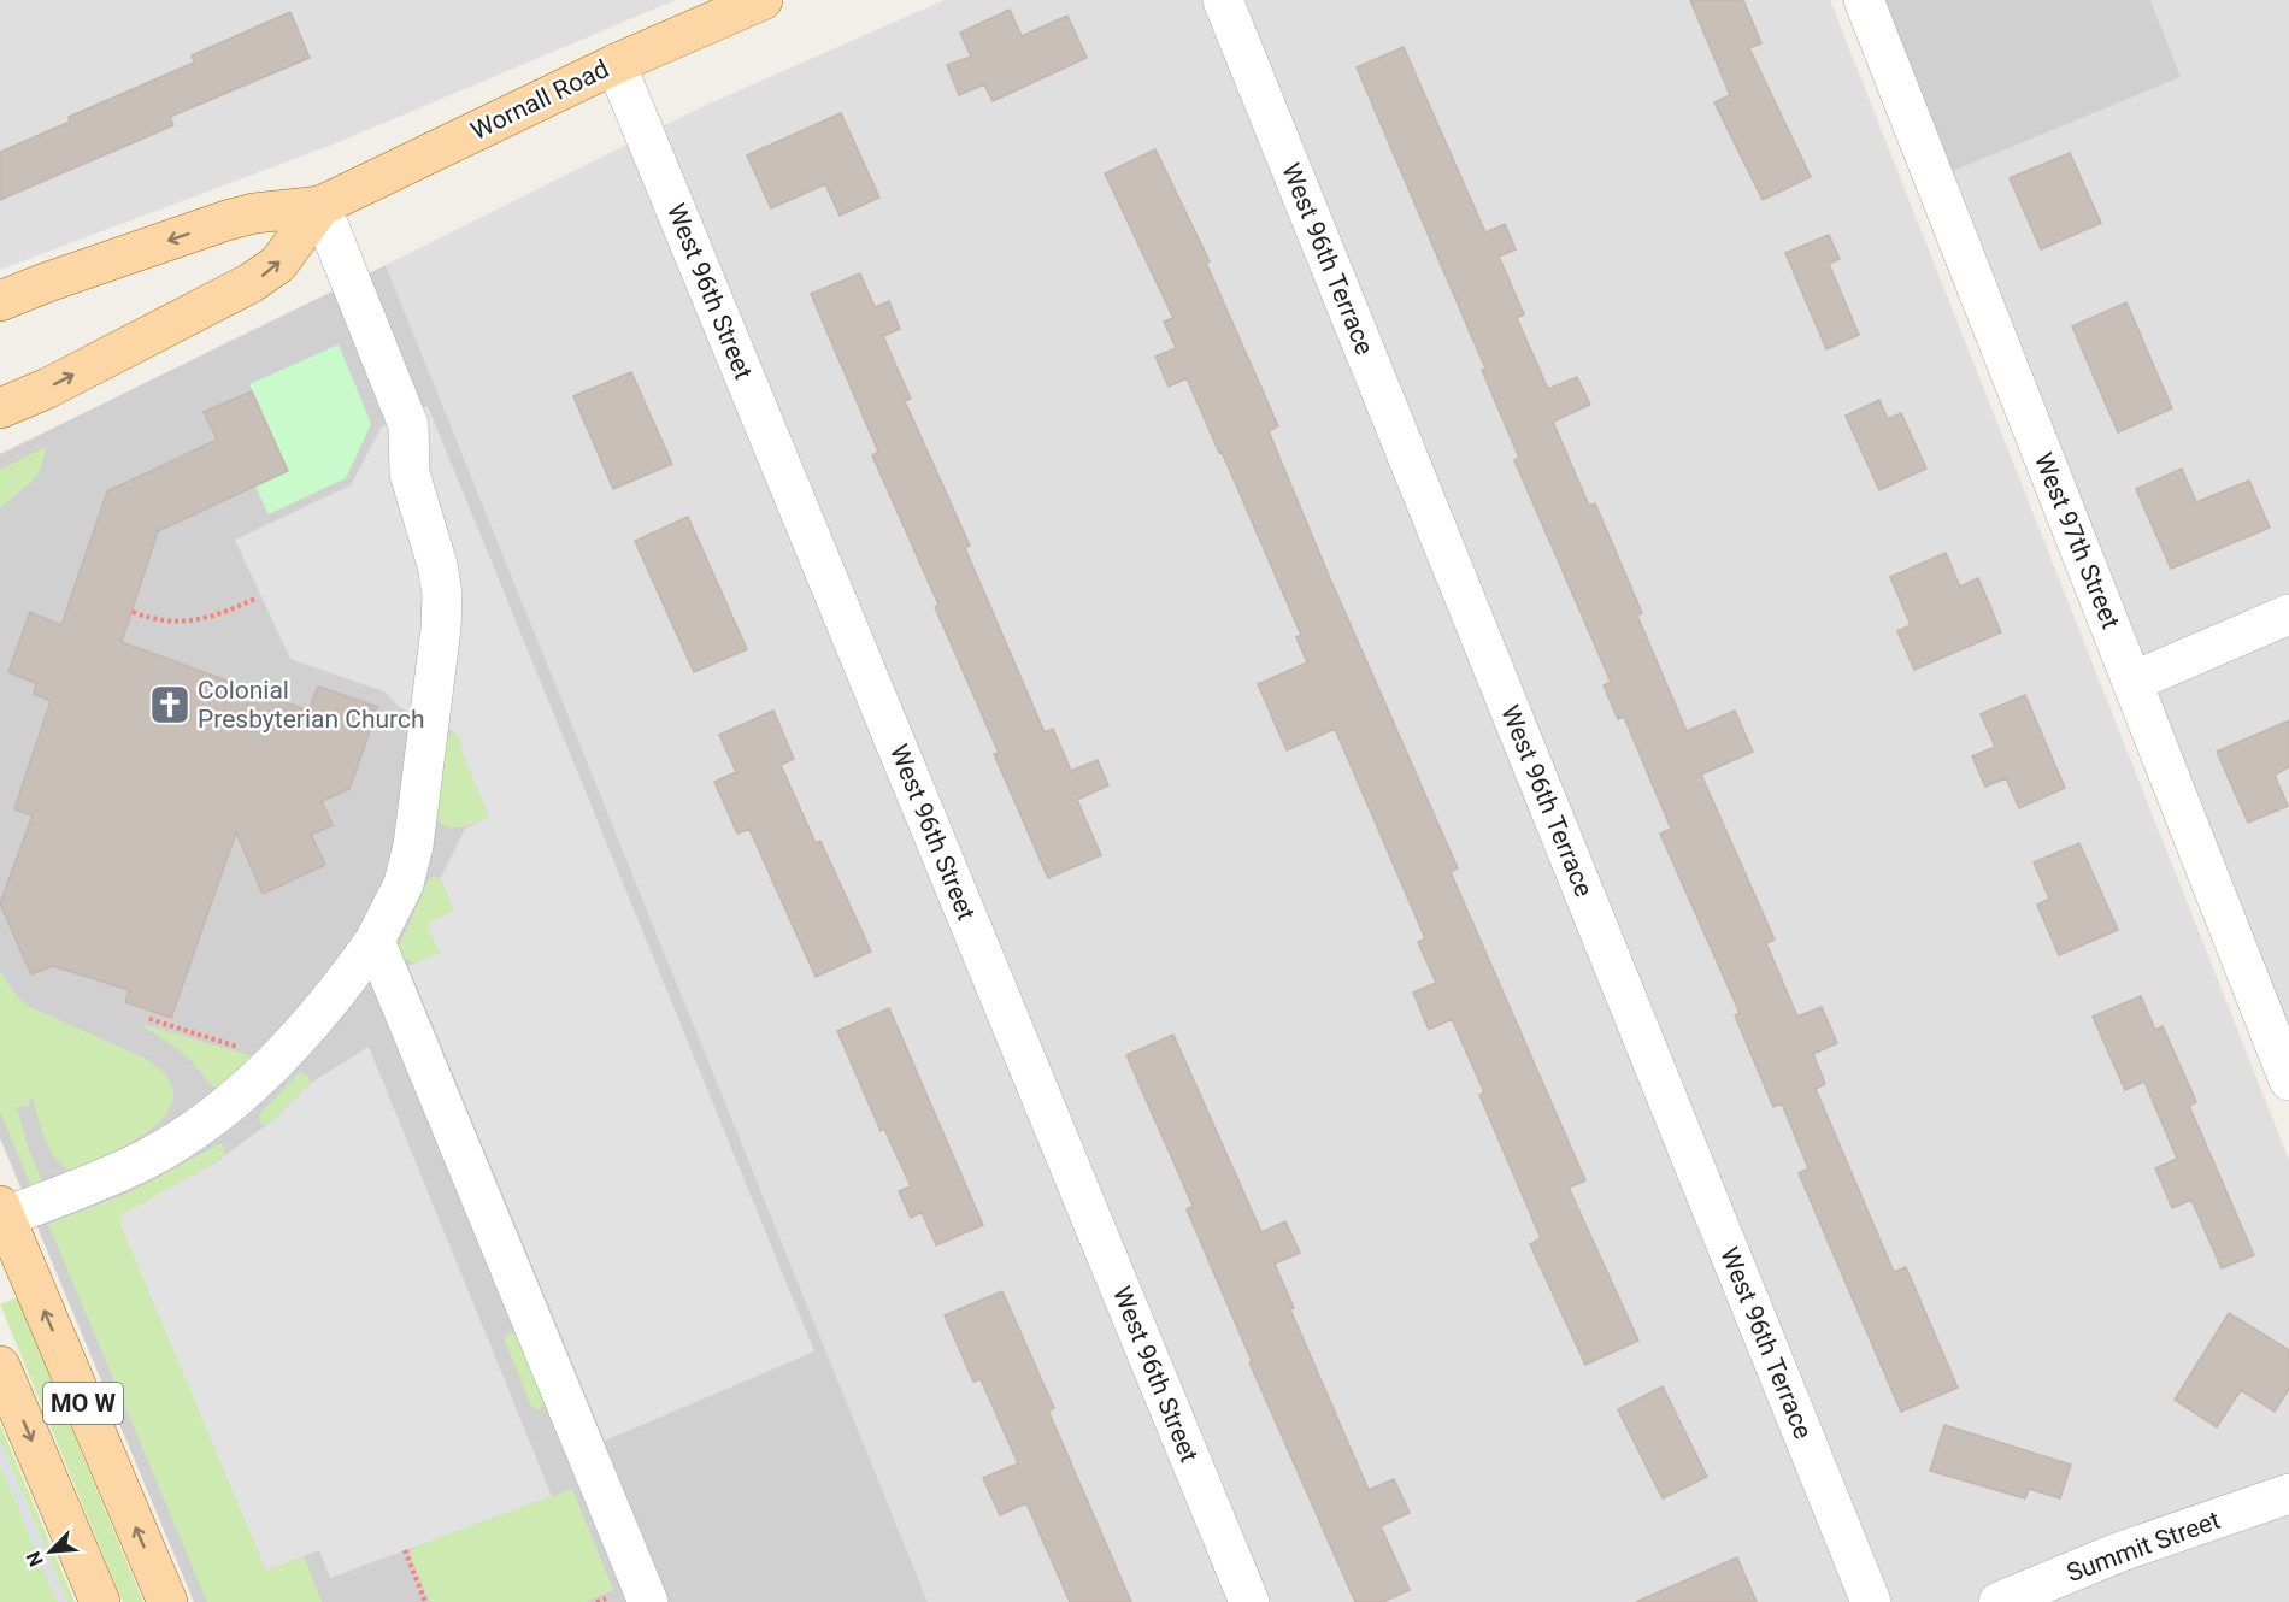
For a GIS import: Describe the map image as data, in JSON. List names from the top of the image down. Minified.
{"streets":{"main road":["Wornall Road","MO W"],"street":["West 96th Terrace","West 96th Street","West 97th Street","Summit Street"]},"crossings":[["Wornall Road","West 96th Street"]],"places":{"church":["Colonial Presbyterian Church"]},"north":"bottom left"}
